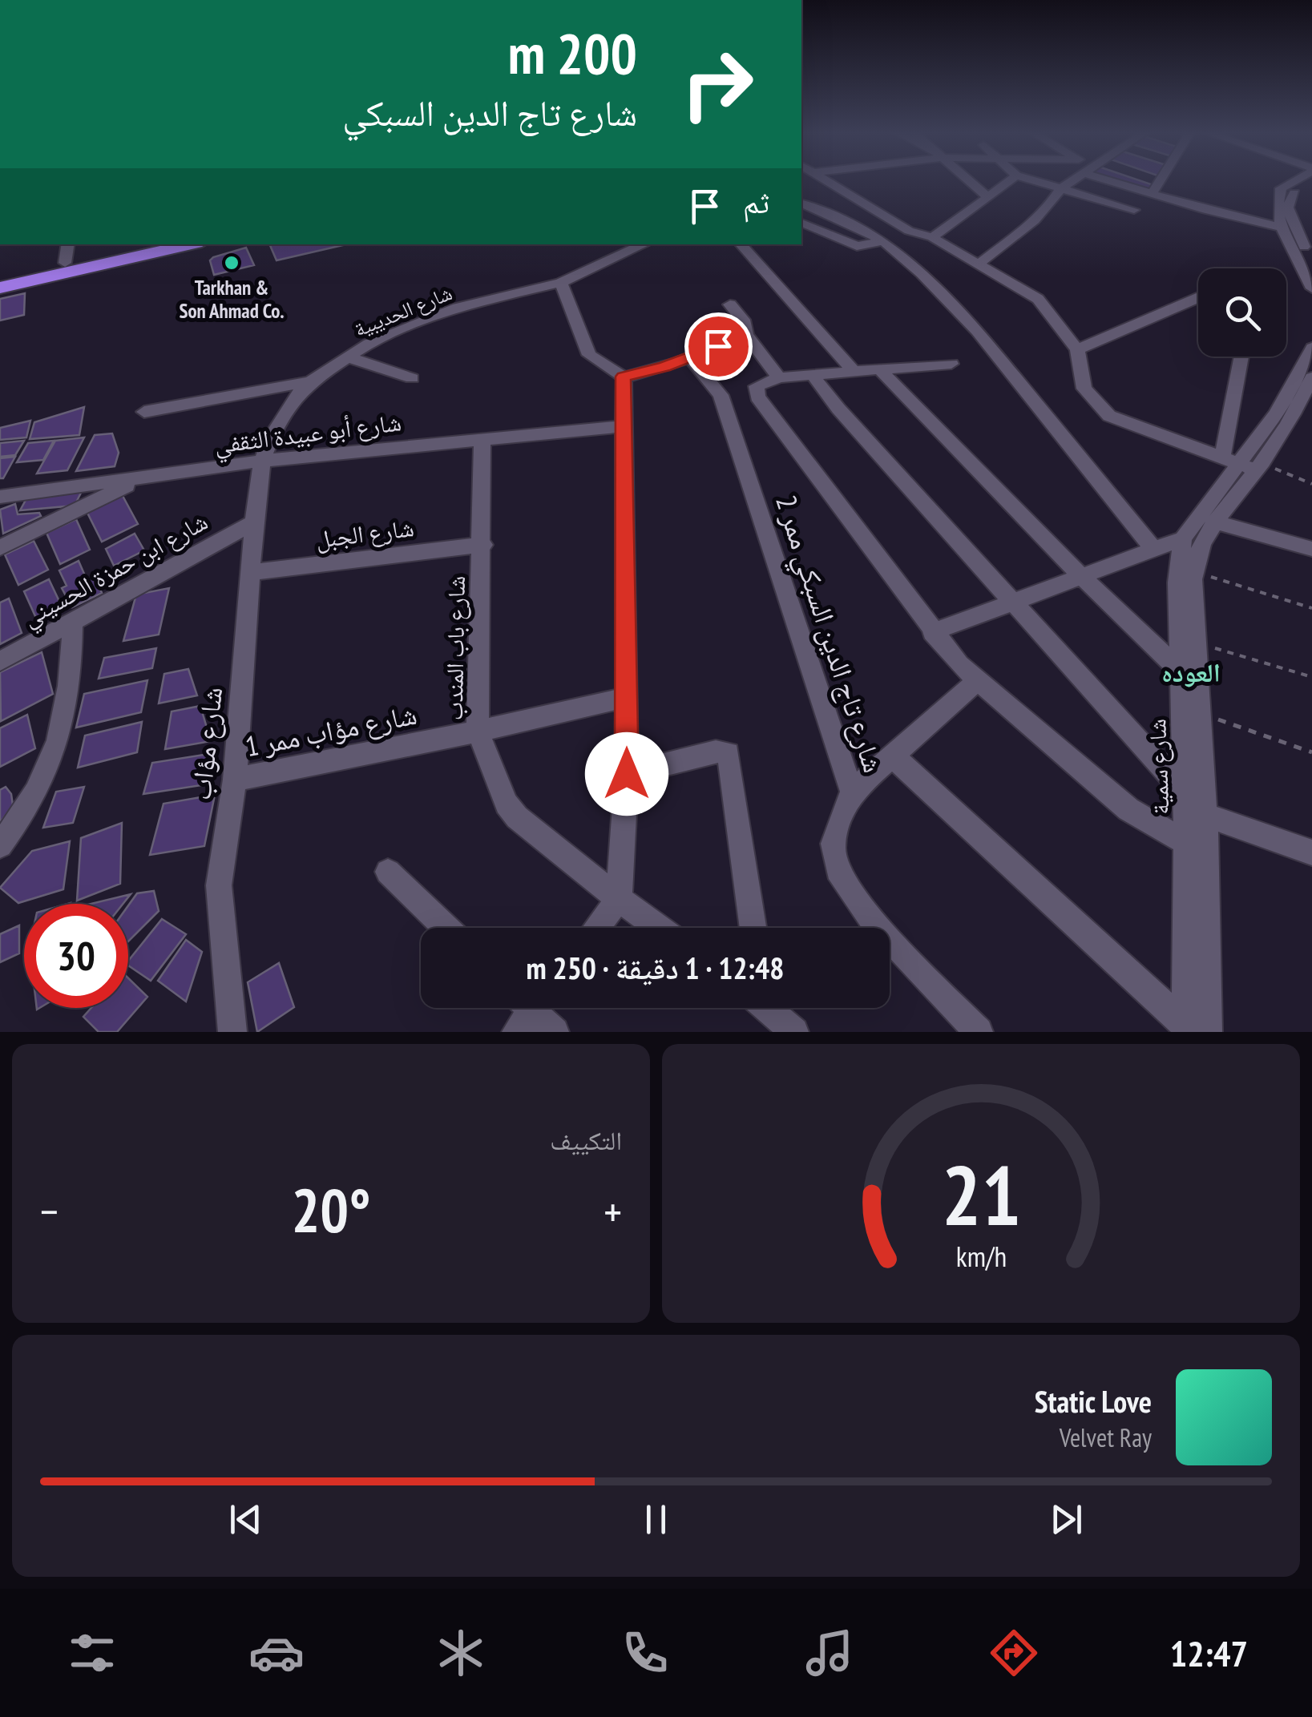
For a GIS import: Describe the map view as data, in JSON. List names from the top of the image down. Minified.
{"streets":{"street":["شارع الحديبية","شارع أبو عبيدة الثقفي","شارع الجبل","شارع ابن حمزة الحسيني","شارع تاج الدين السبكي ممر 2","شارع باب المندب","شارع مؤاب ممر 1","شارع مؤاب","شارع سمية"]},"crossings":[["شارع الحديبية","شارع أبو عبيدة الثقفي"],["شارع الحديبية","شارع مؤاب"],["شارع أبو عبيدة الثقفي","شارع باب المندب"],["شارع أبو عبيدة الثقفي","شارع مؤاب"],["شارع الجبل","شارع باب المندب"],["شارع الجبل","شارع مؤاب"],["شارع ابن حمزة الحسيني","شارع مؤاب"],["شارع باب المندب","شارع مؤاب ممر 1"],["شارع مؤاب ممر 1","شارع مؤاب"]],"districts":["العوده"],"places":["Tarkhan & Son Ahmad Co."],"page":{"turn":["200 m","شارع تاج الدين السبكي"],"then":"ثم","limit":"30","trip":"12:48 · 1 دقيقة · 250 m","tile":"التكييف","heat":["−","20°","+"],"song":["Static Love","Velvet Ray"],"tabs":"12:47","gauge":["21","km/h"]}}
